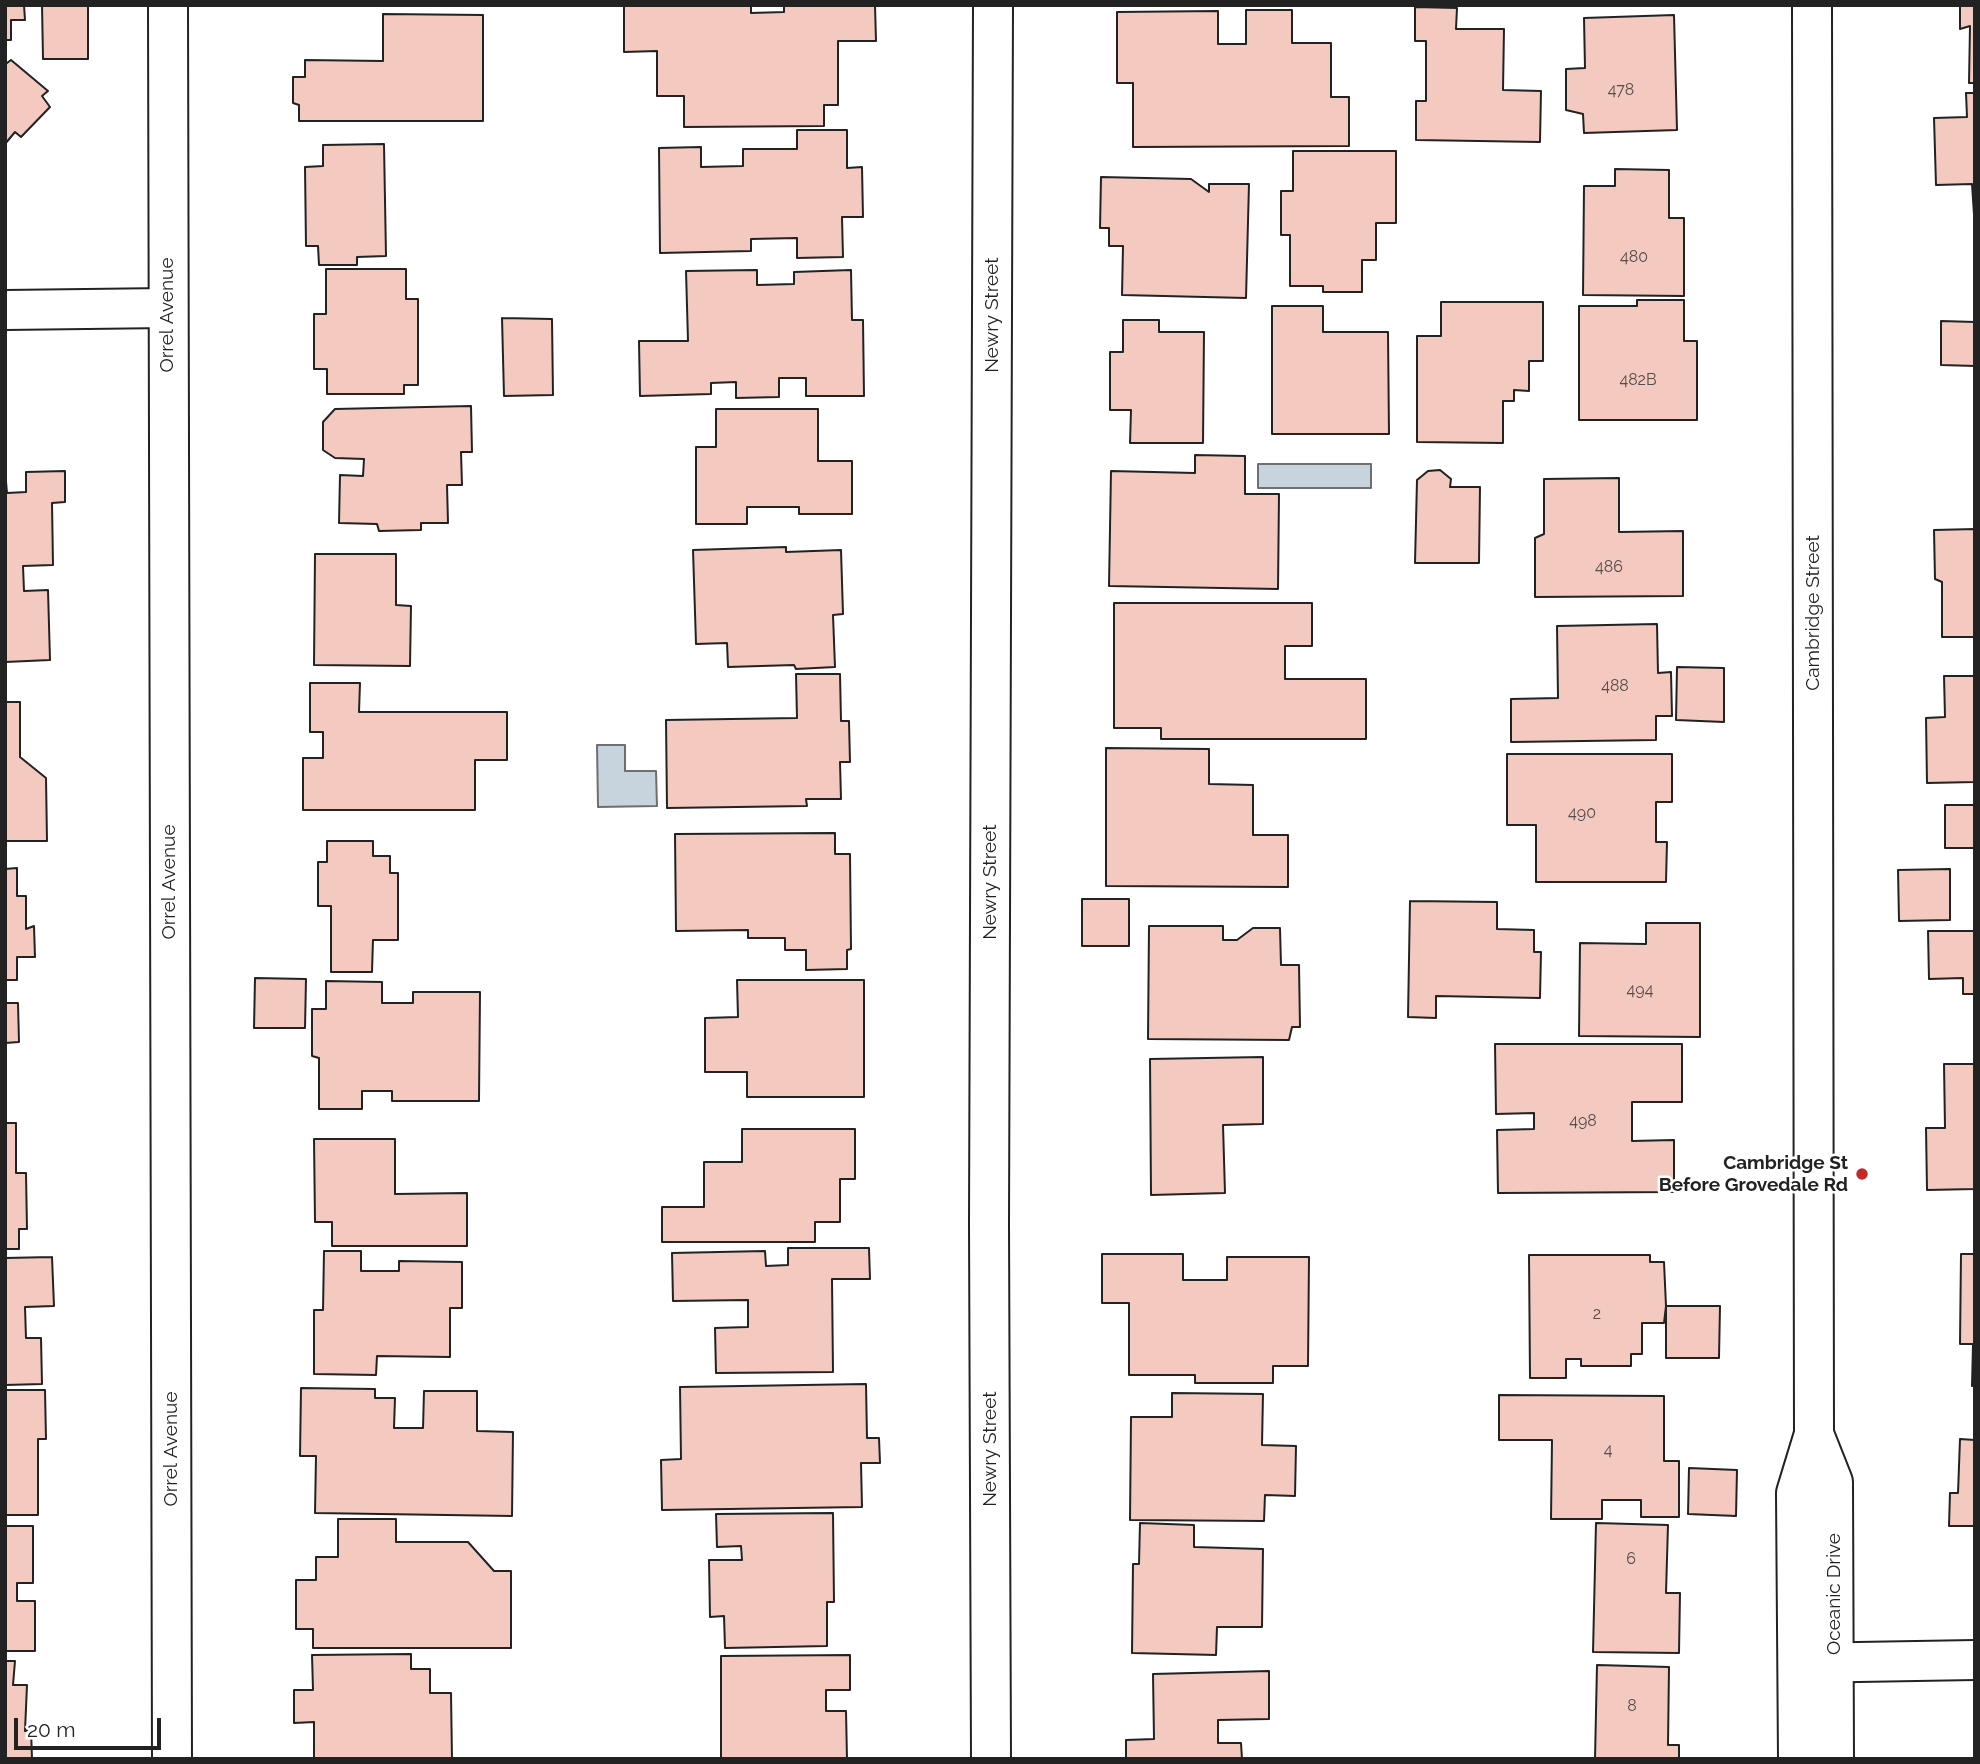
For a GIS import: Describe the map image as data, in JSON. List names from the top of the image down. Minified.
{"streets":{"street":["Orrel Avenue","Newry Street","Cambridge Street","Oceanic Drive"]},"crossings":[["Cambridge Street","Oceanic Drive"]],"places":["Cambridge St Before Grovedale Rd"],"house_numbers":["478","480","482B","486","488","490","494","498","2","4","6","8"],"scale_bar":"20 m"}
